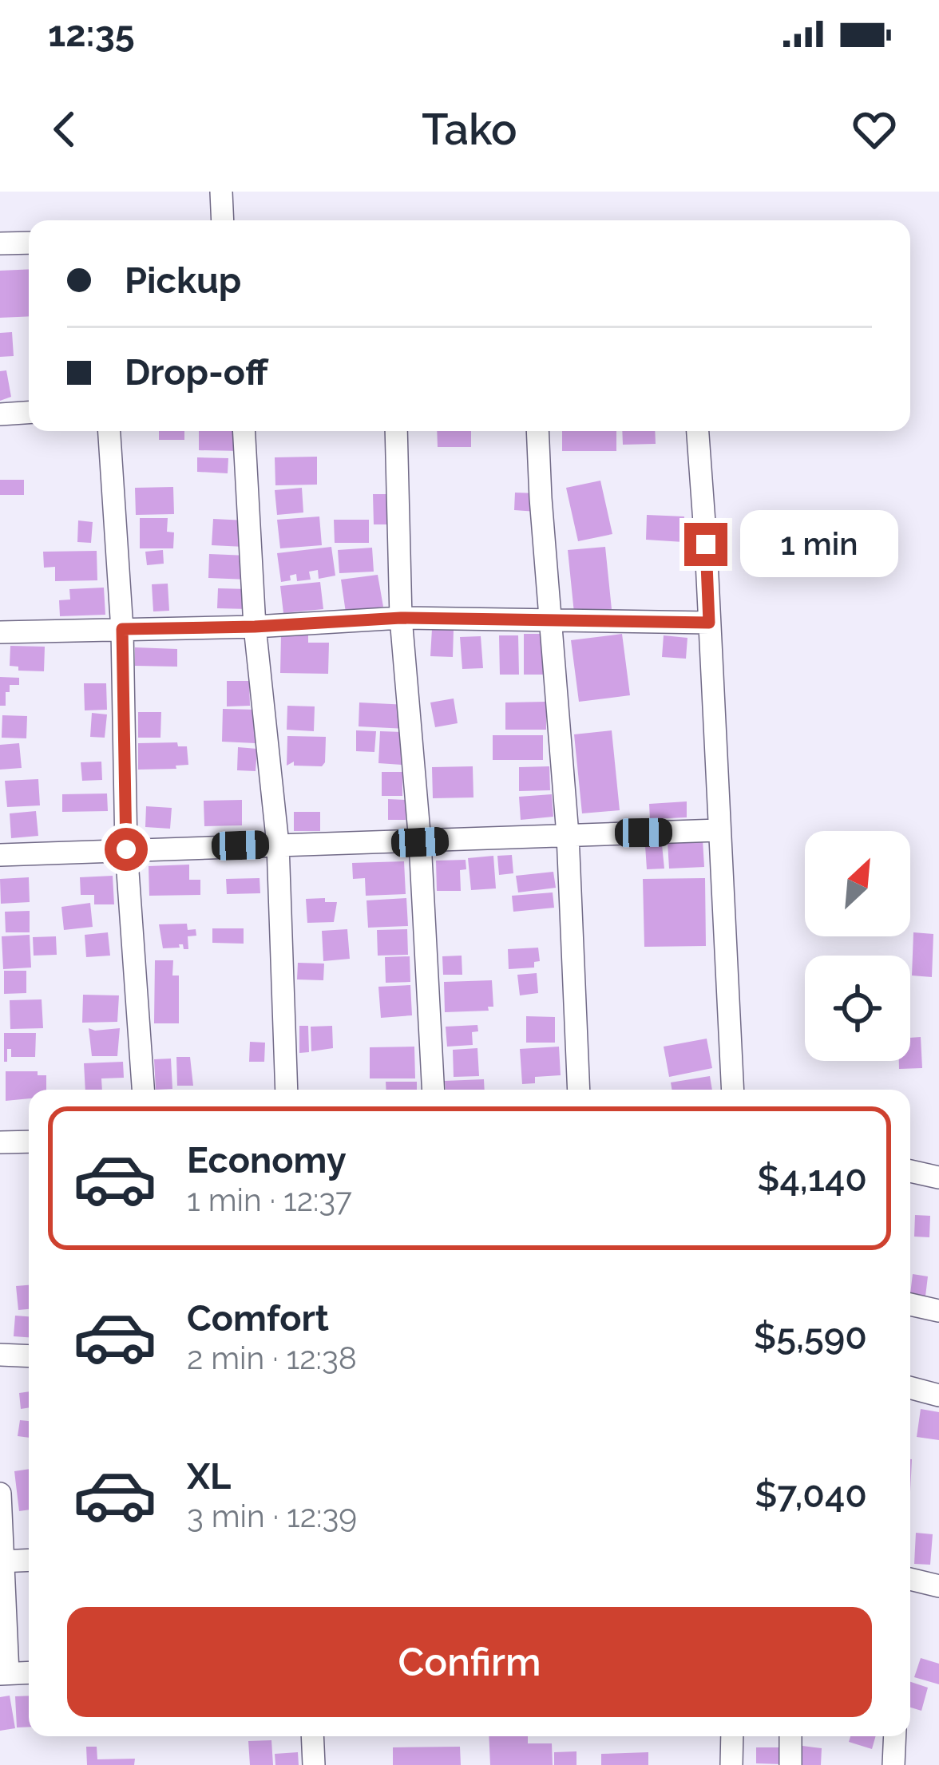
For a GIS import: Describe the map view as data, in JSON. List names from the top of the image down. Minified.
{"north":"top right","page":{"status":"12:35","header":"Tako","banner":["Pickup","Drop-off"],"bubble":"1 min","list":[{"name":"Economy","note":"1 min · 12:37","value":"$4,140"},{"name":"Comfort","note":"2 min · 12:38","value":"$5,590"},{"name":"XL","note":"3 min · 12:39","value":"$7,040"}],"buttons":"Confirm"}}
